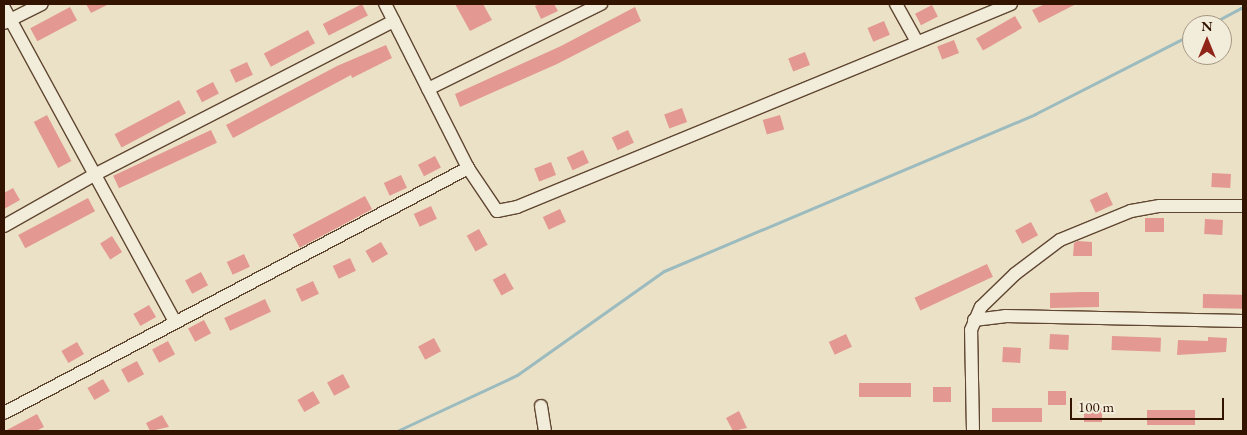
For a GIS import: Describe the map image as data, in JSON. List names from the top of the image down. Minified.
{"scale_bar":"100 m","north":"top"}
